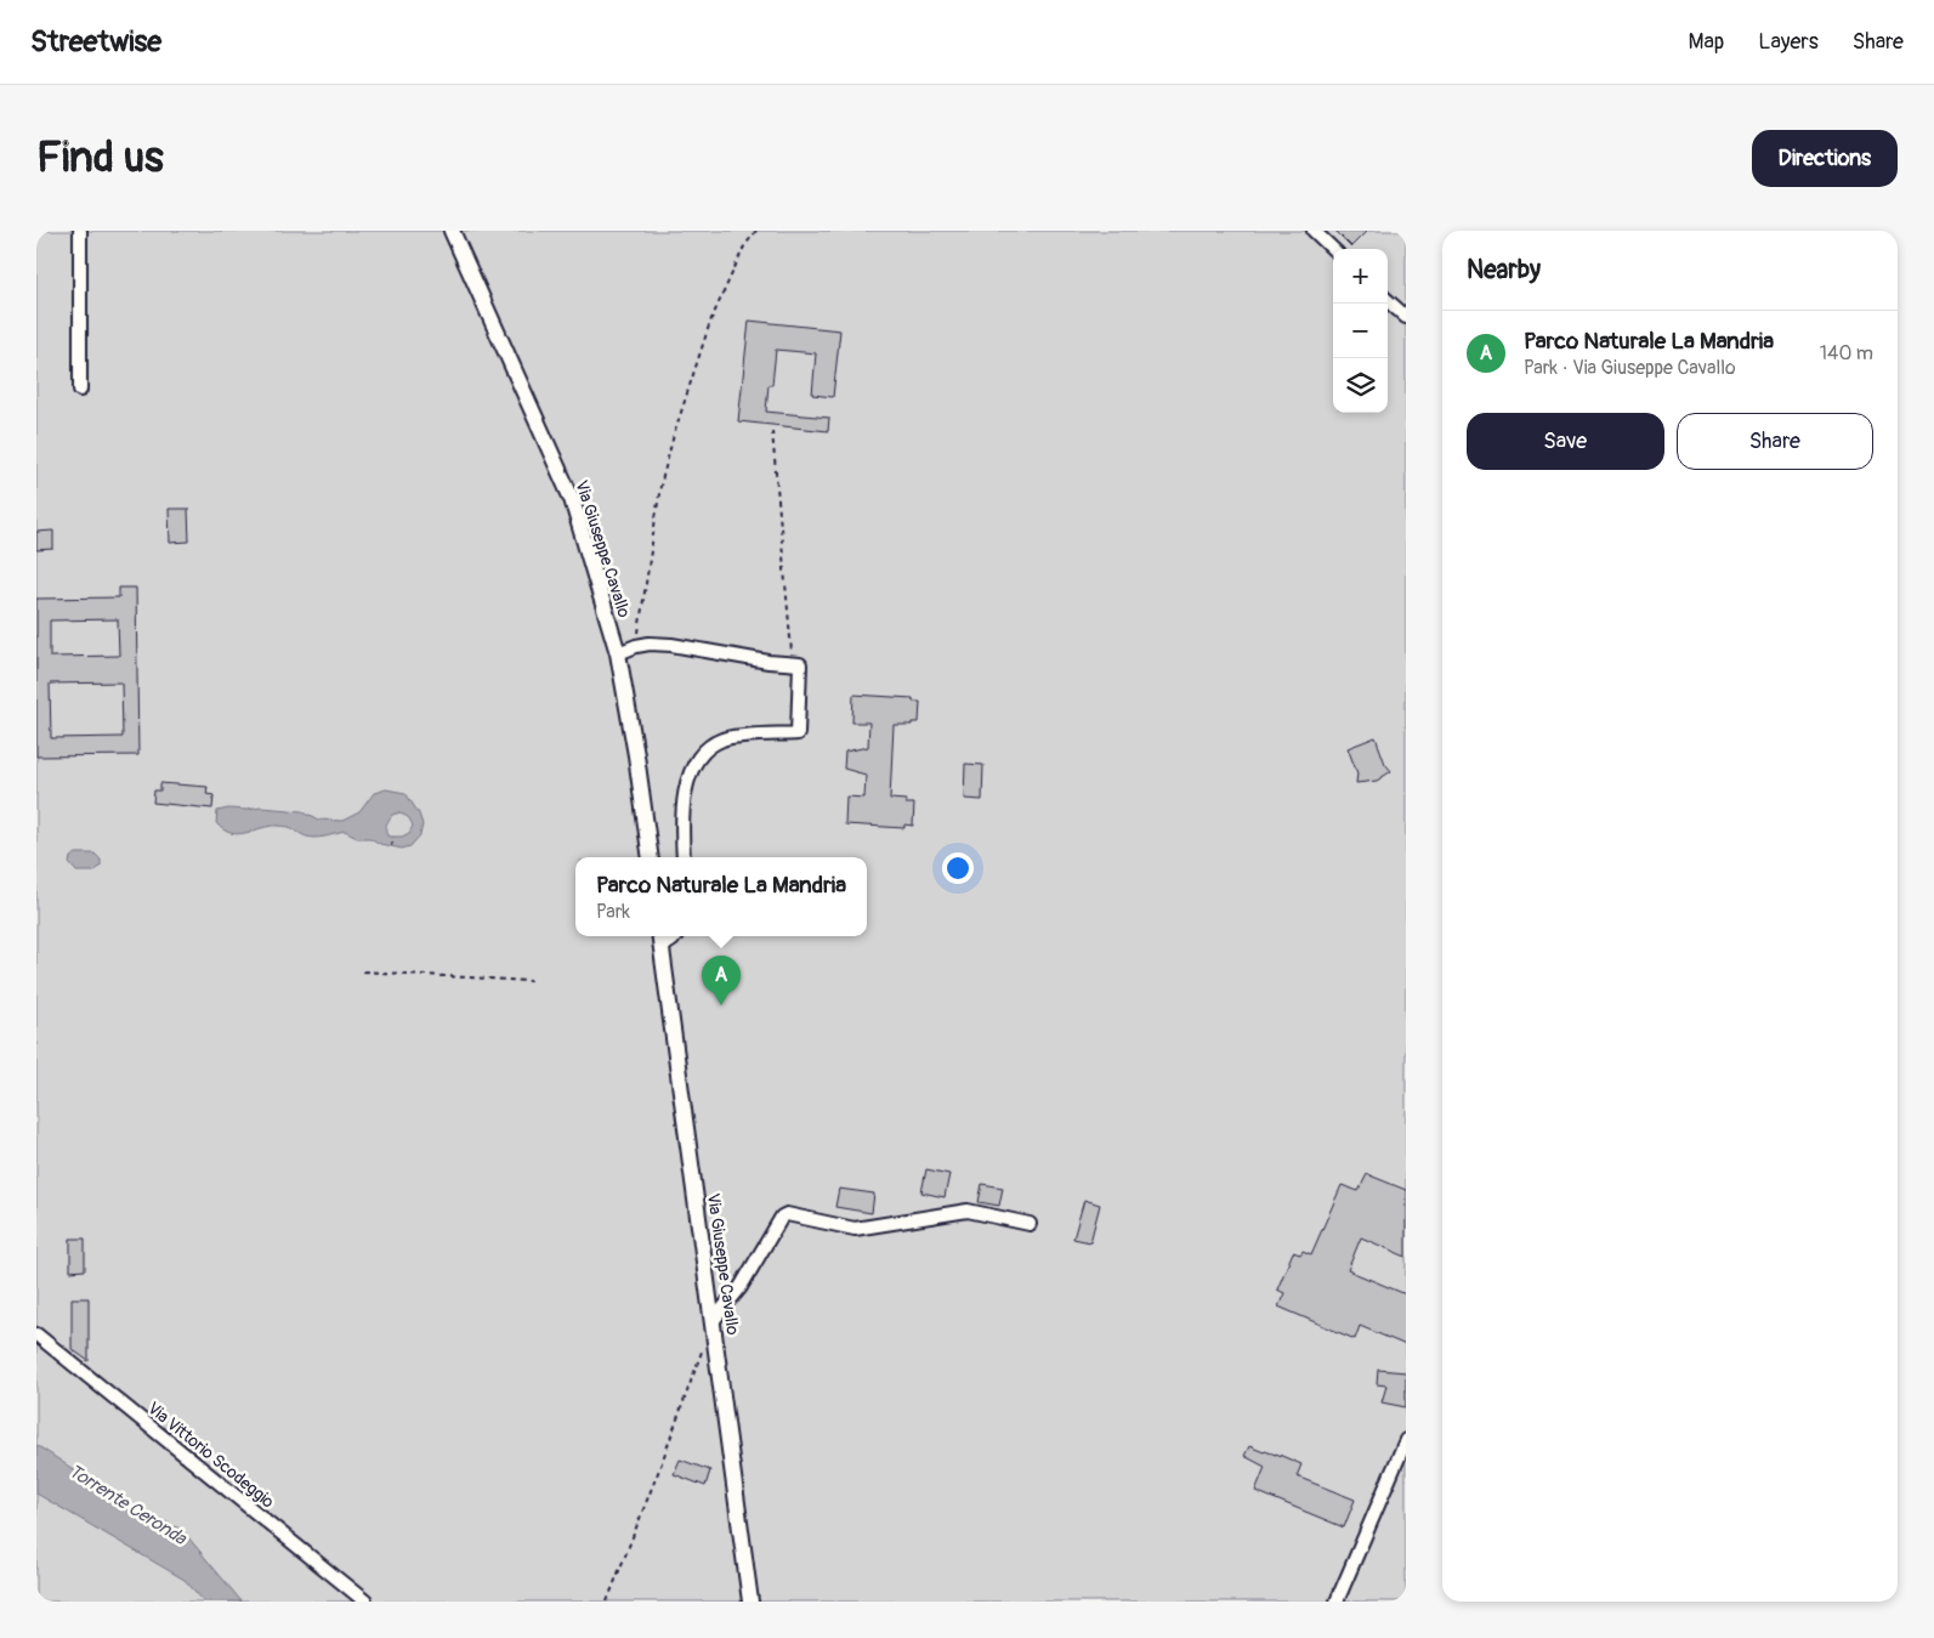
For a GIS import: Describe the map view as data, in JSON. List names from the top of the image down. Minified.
{"streets":{"street":["Via Giuseppe Cavallo","Via Vittorio Scodeggio"]},"water":["Torrente Ceronda"],"page":{"header":"Streetwise","nav":["Map","Layers","Share"],"buttons":["Directions",["Save","Share"]],"title":"Find us","heading":"Nearby","map_buttons":["+","−"],"list":[{"mark":"A","name":"Parco Naturale La Mandria","note":"Park · Via Giuseppe Cavallo","value":"140 m"}],"popup":["Parco Naturale La Mandria","Park"],"pins":"A"}}
